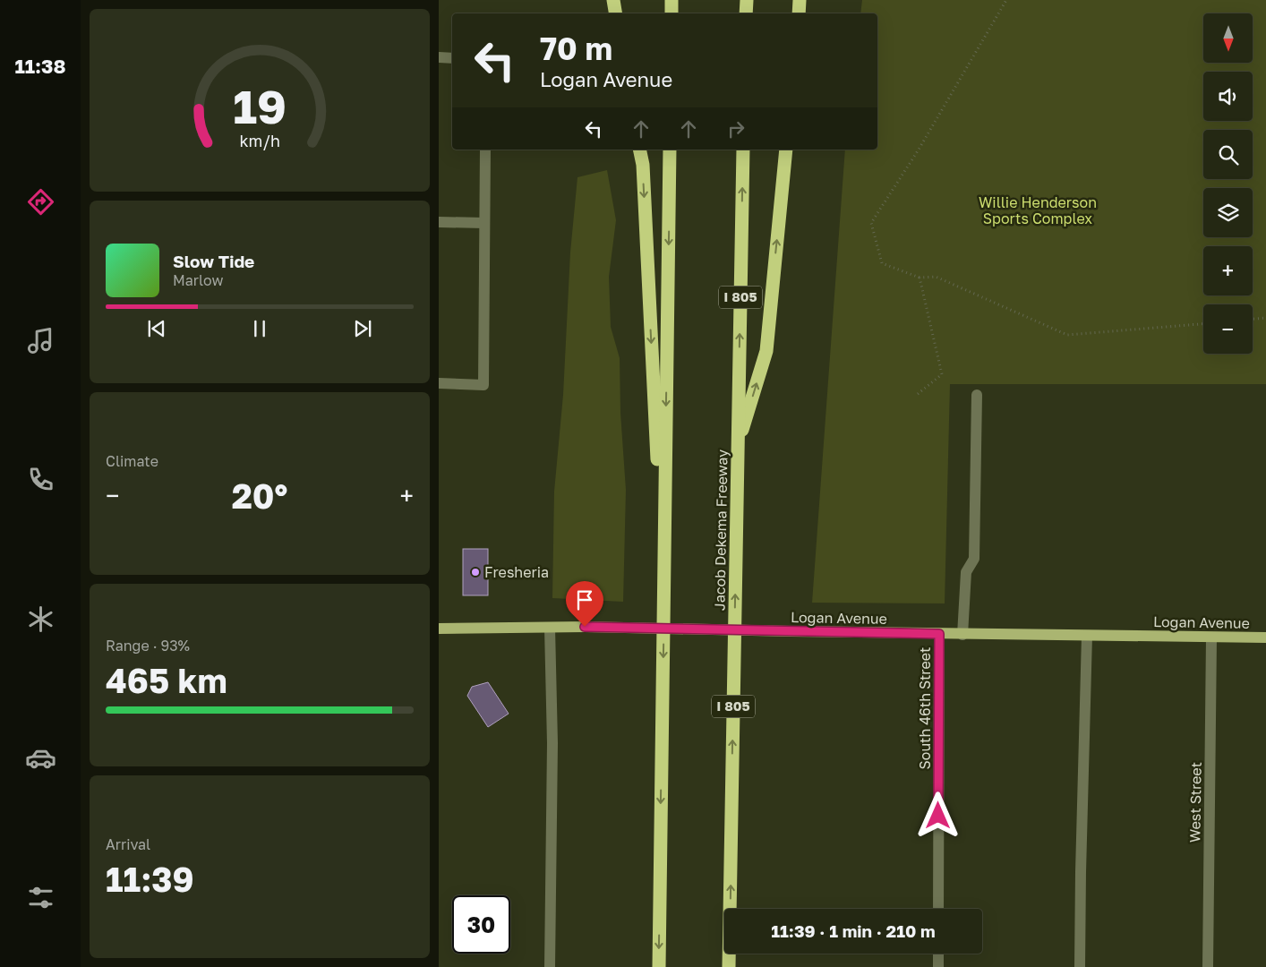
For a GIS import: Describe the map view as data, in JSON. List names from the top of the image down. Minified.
{"streets":{"highway":["I 805","Jacob Dekema Freeway"],"main road":["Logan Avenue"],"street":["South 46th Street","West Street"]},"crossings":[["Logan Avenue","South 46th Street"],["Logan Avenue","West Street"]],"parks":["Willie Henderson Sports Complex"],"places":["Fresheria"],"north":"bottom","page":{"tabs":"11:38","map_buttons":["+","−"],"turn":["70 m","Logan Avenue"],"song":["Slow Tide","Marlow"],"tile":["Climate",["Range · 93%","465 km"],["Arrival","11:39"]],"heat":["−","20°","+"],"limit":"30","trip":"11:39 · 1 min · 210 m","gauge":["19","km/h"]}}
